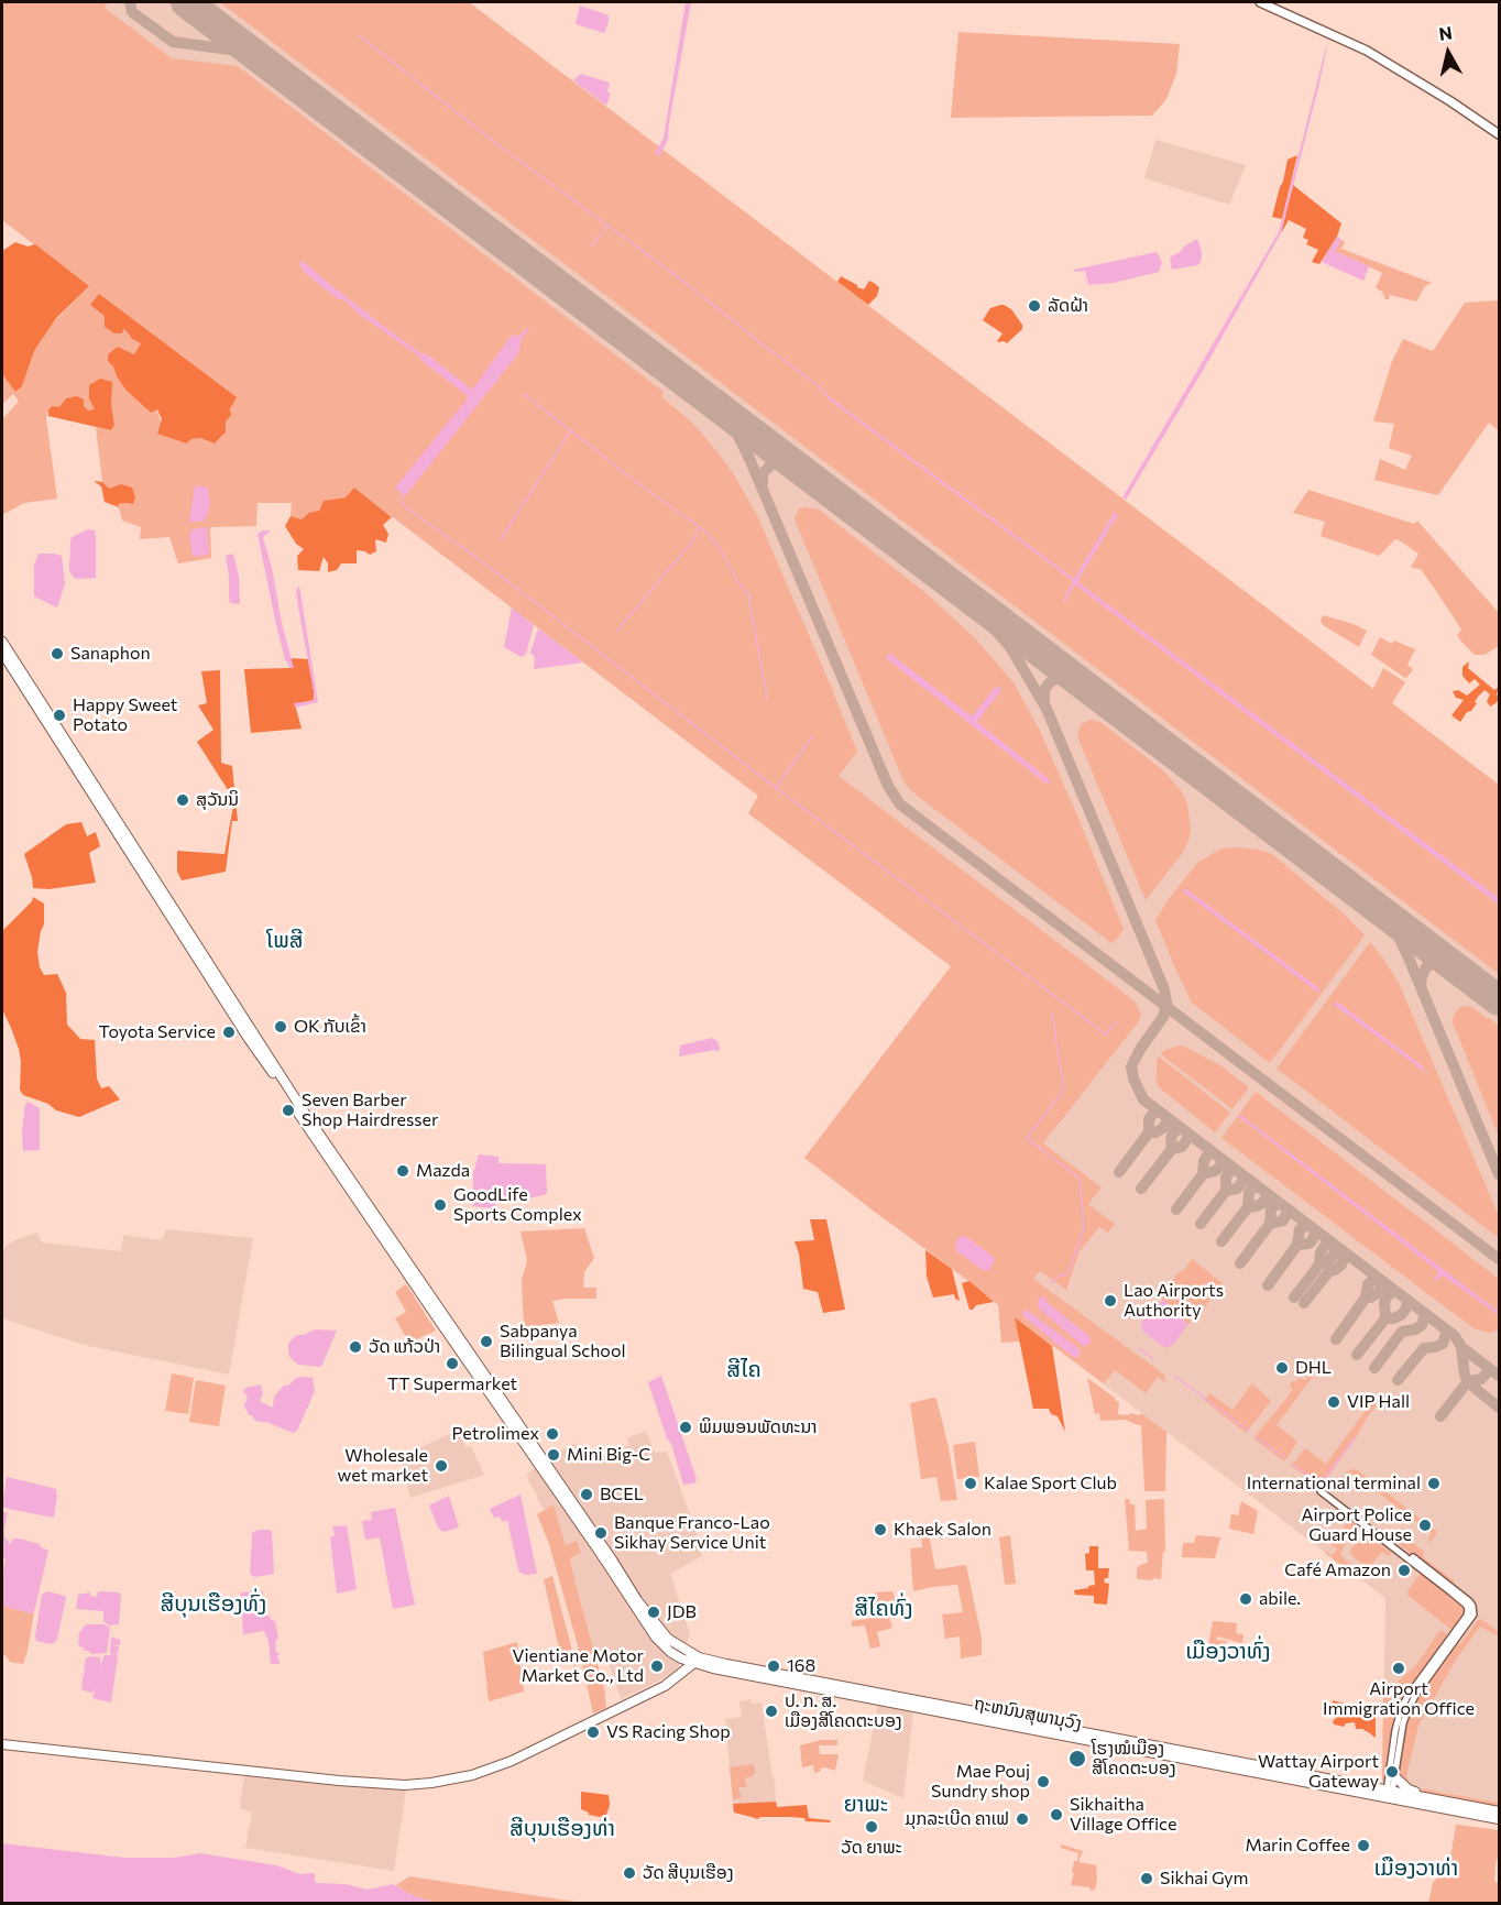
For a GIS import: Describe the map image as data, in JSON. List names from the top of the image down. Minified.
{"streets":{"highway":["ຖະຫນົນສຸພານຸວົງ"]},"districts":["ໂພສີ","ສີໄຄ","ສີບຸນເຮືອງທົ່ງ","ສີໄຄທົ່ງ","ເມືອງວາທົ່ງ","ຍາພະ","ສີບຸນເຮືອງທ່າ","ເມືອງວາທ່າ"],"places":["ລັດຝ້າ","Sanaphon","Happy Sweet Potato","ສຸວັນນິ","OK ກັບເຂົ້າ","Toyota Service","Seven Barber Shop Hairdresser","Mazda","GoodLife Sports Complex","Lao Airports Authority","Sabpanya Bilingual School","ວັດ ແກ້ວປ່າ","TT Supermarket","DHL","VIP Hall","ພິມພອນພັດທະນາ","Petrolimex","Mini Big-C","Wholesale wet market","Kalae Sport Club","International terminal","BCEL","Airport Police Guard House","Khaek Salon","Banque Franco-Lao Sikhay Service Unit","Café Amazon","abile.","JDB","Vientiane Motor Market Co., Ltd","168","Airport Immigration Office","ປ. ກ. ສ. ເມືອງສີໂຄດຕະບອງ","VS Racing Shop","ໂຮງໝໍເມືອງ ສີໂຄດຕະບອງ","Wattay Airport Gateway","Mae Pouj Sundry shop","Sikhaitha Village Office","ມຸກລະເບີດ ຄາເຟ","ວັດ ຍາພະ","Marin Coffee","ວັດ ສີບຸນເຮືອງ","Sikhai Gym"],"north":"top"}
